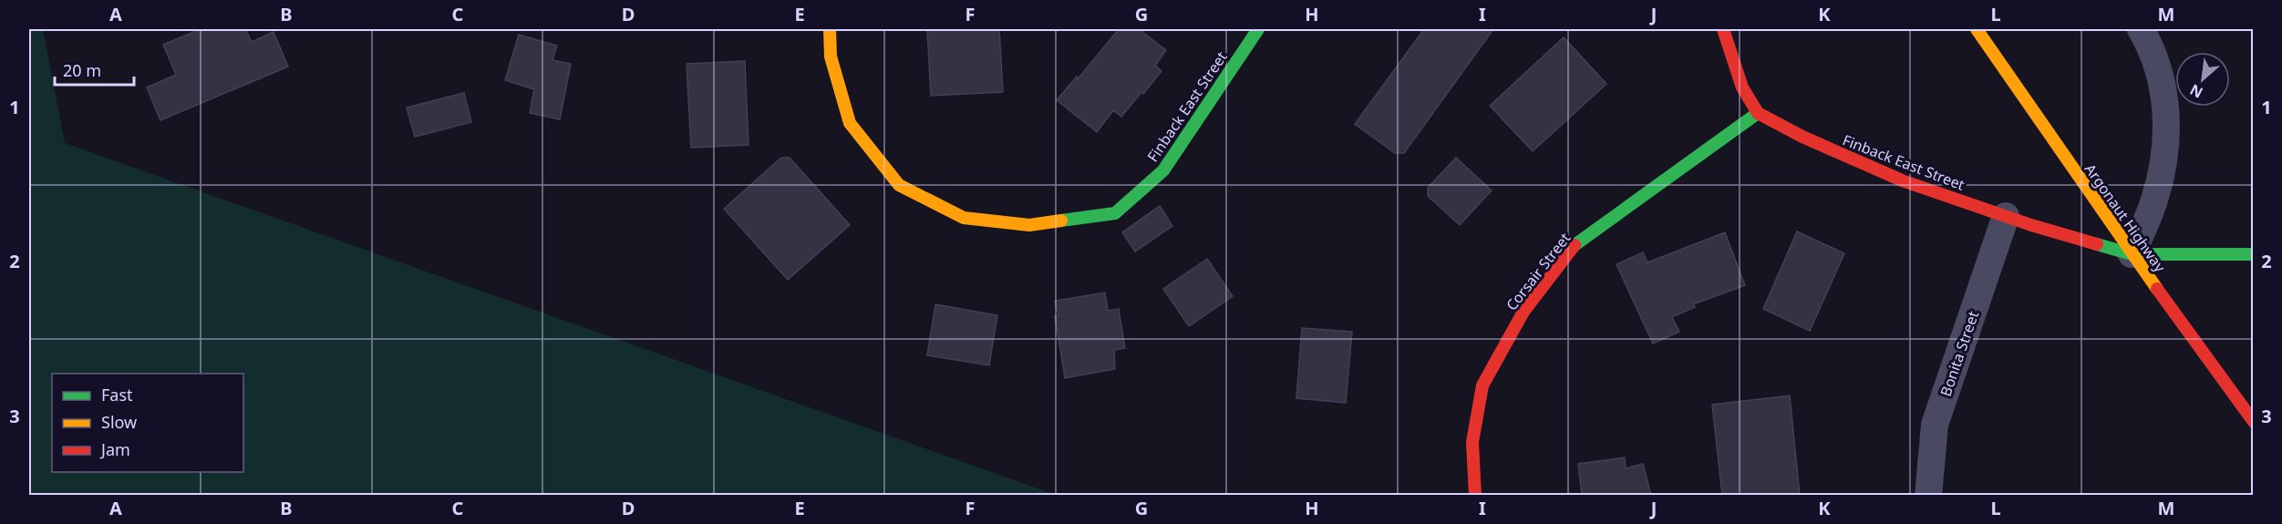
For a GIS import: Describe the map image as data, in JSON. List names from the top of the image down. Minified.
{"streets":{"street":["Finback East Street","Argonaut Highway","Corsair Street","Bonita Street"]},"crossings":[["Finback East Street","Argonaut Highway"],["Finback East Street","Corsair Street"],["Finback East Street","Bonita Street"]],"legend":["Fast","Slow","Jam"],"scale_bar":"20 m","north":"bottom left","grid":{"columns":["A","B","C","D","E","F","G","H","I","J","K","L","M"],"rows":["1","2","3"]}}
